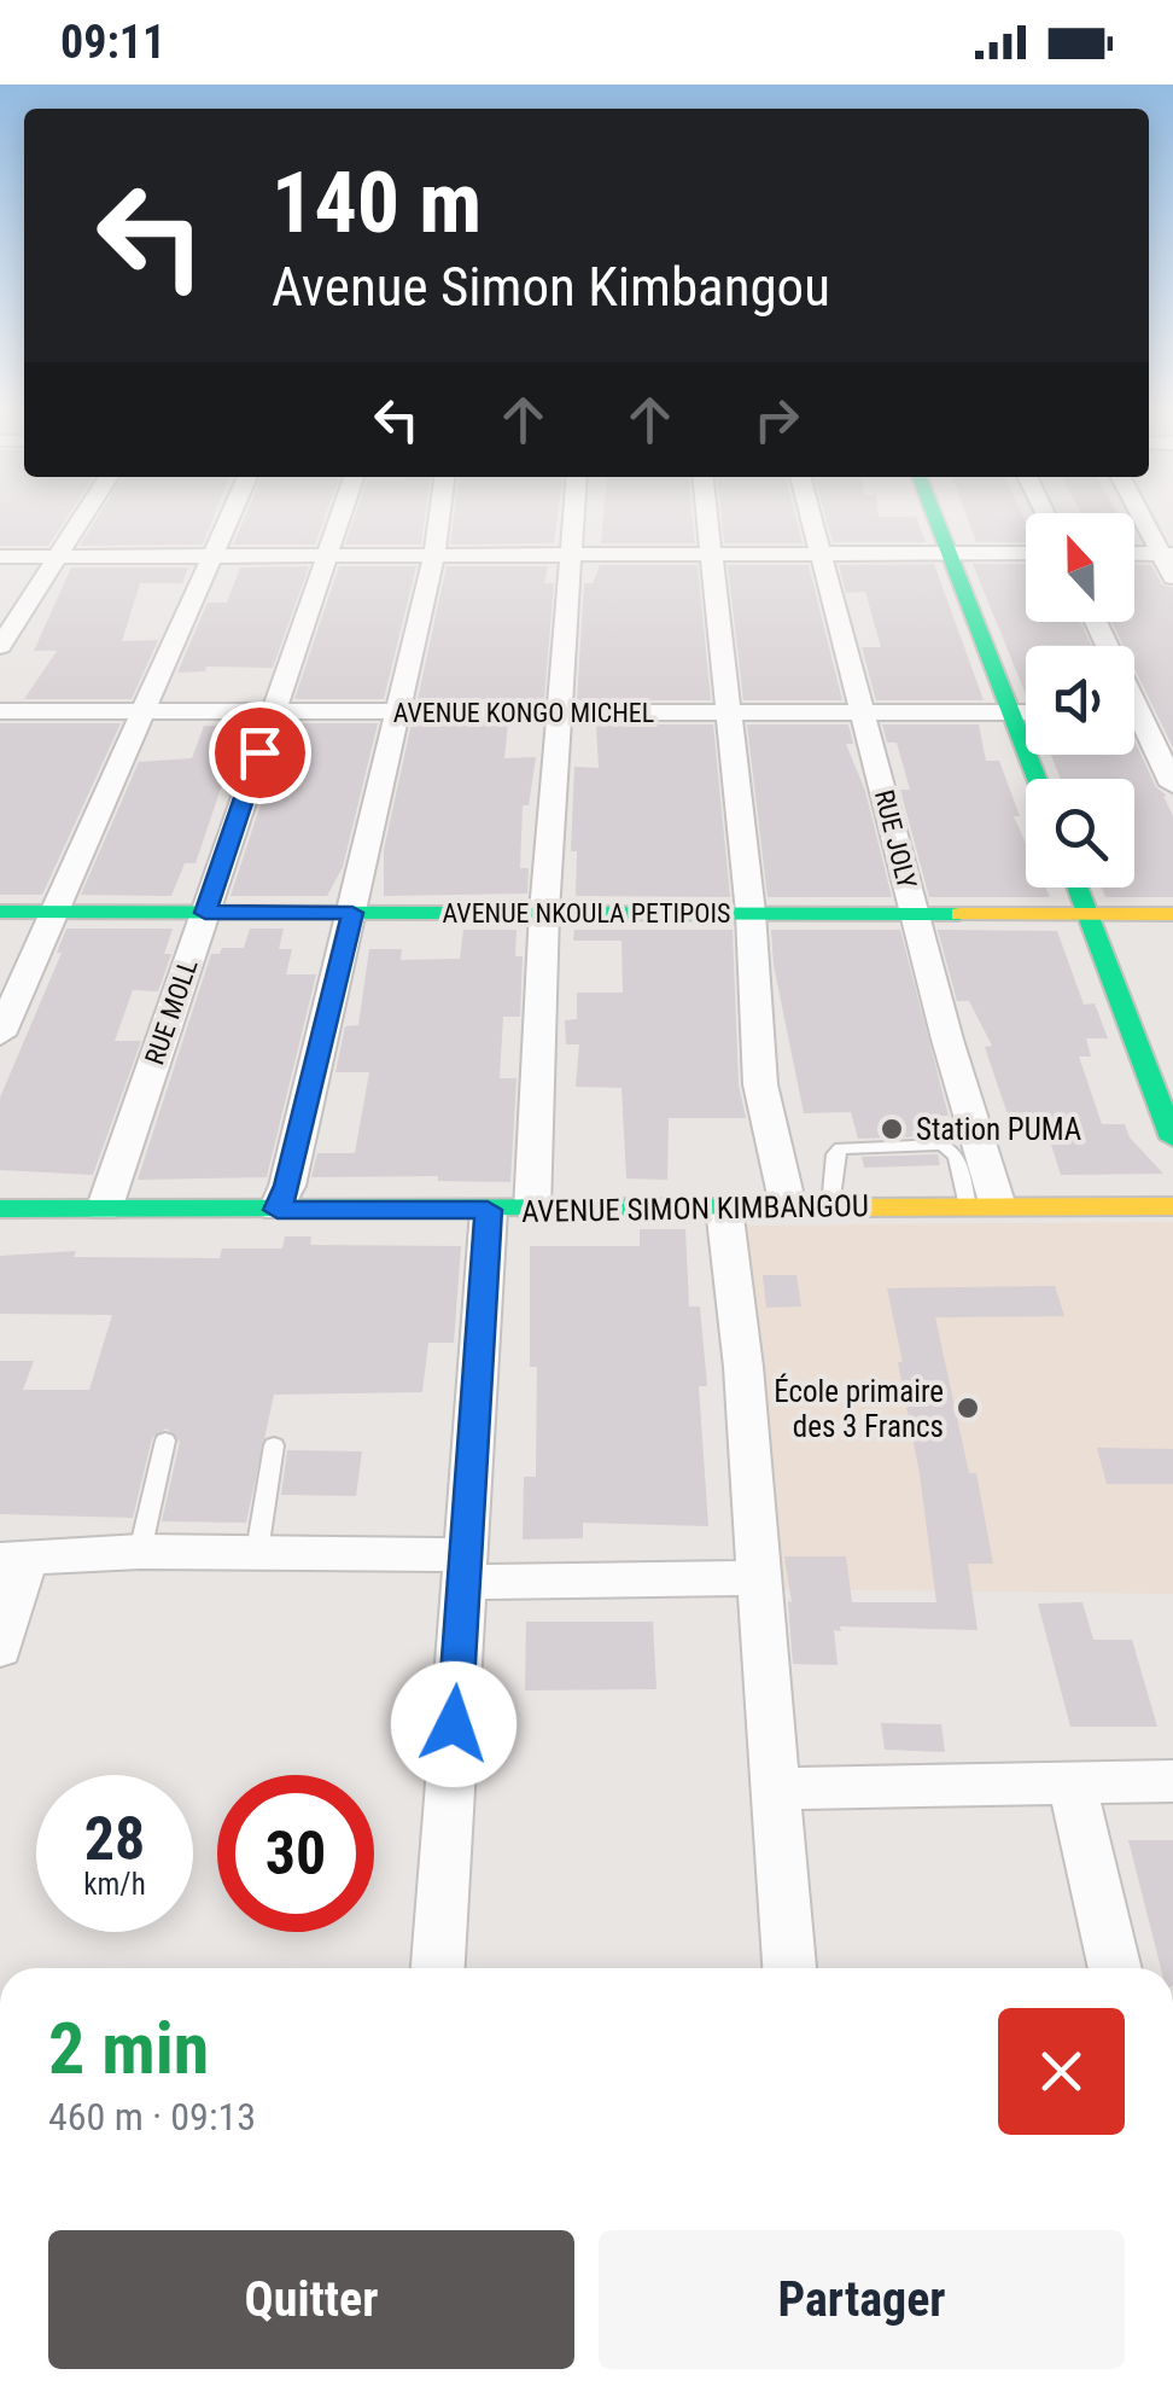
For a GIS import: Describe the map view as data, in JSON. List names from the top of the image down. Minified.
{"streets":{"street":["AVENUE KONGO MICHEL","RUE JOLY","AVENUE NKOULA PETIPOIS","RUE MOLL","AVENUE SIMON KIMBANGOU"]},"crossings":[["AVENUE KONGO MICHEL","RUE JOLY"],["AVENUE KONGO MICHEL","RUE MOLL"],["RUE JOLY","AVENUE NKOULA PETIPOIS"],["RUE JOLY","AVENUE SIMON KIMBANGOU"],["AVENUE NKOULA PETIPOIS","RUE MOLL"],["RUE MOLL","AVENUE SIMON KIMBANGOU"]],"places":["Station PUMA","École primaire des 3 Francs"],"north":"top","page":{"status":"09:11","turn":["140 m","Avenue Simon Kimbangou"],"speed":"28 km/h","limit":"30","heading":["2 min","460 m · 09:13"],"buttons":["Quitter","Partager"]}}
